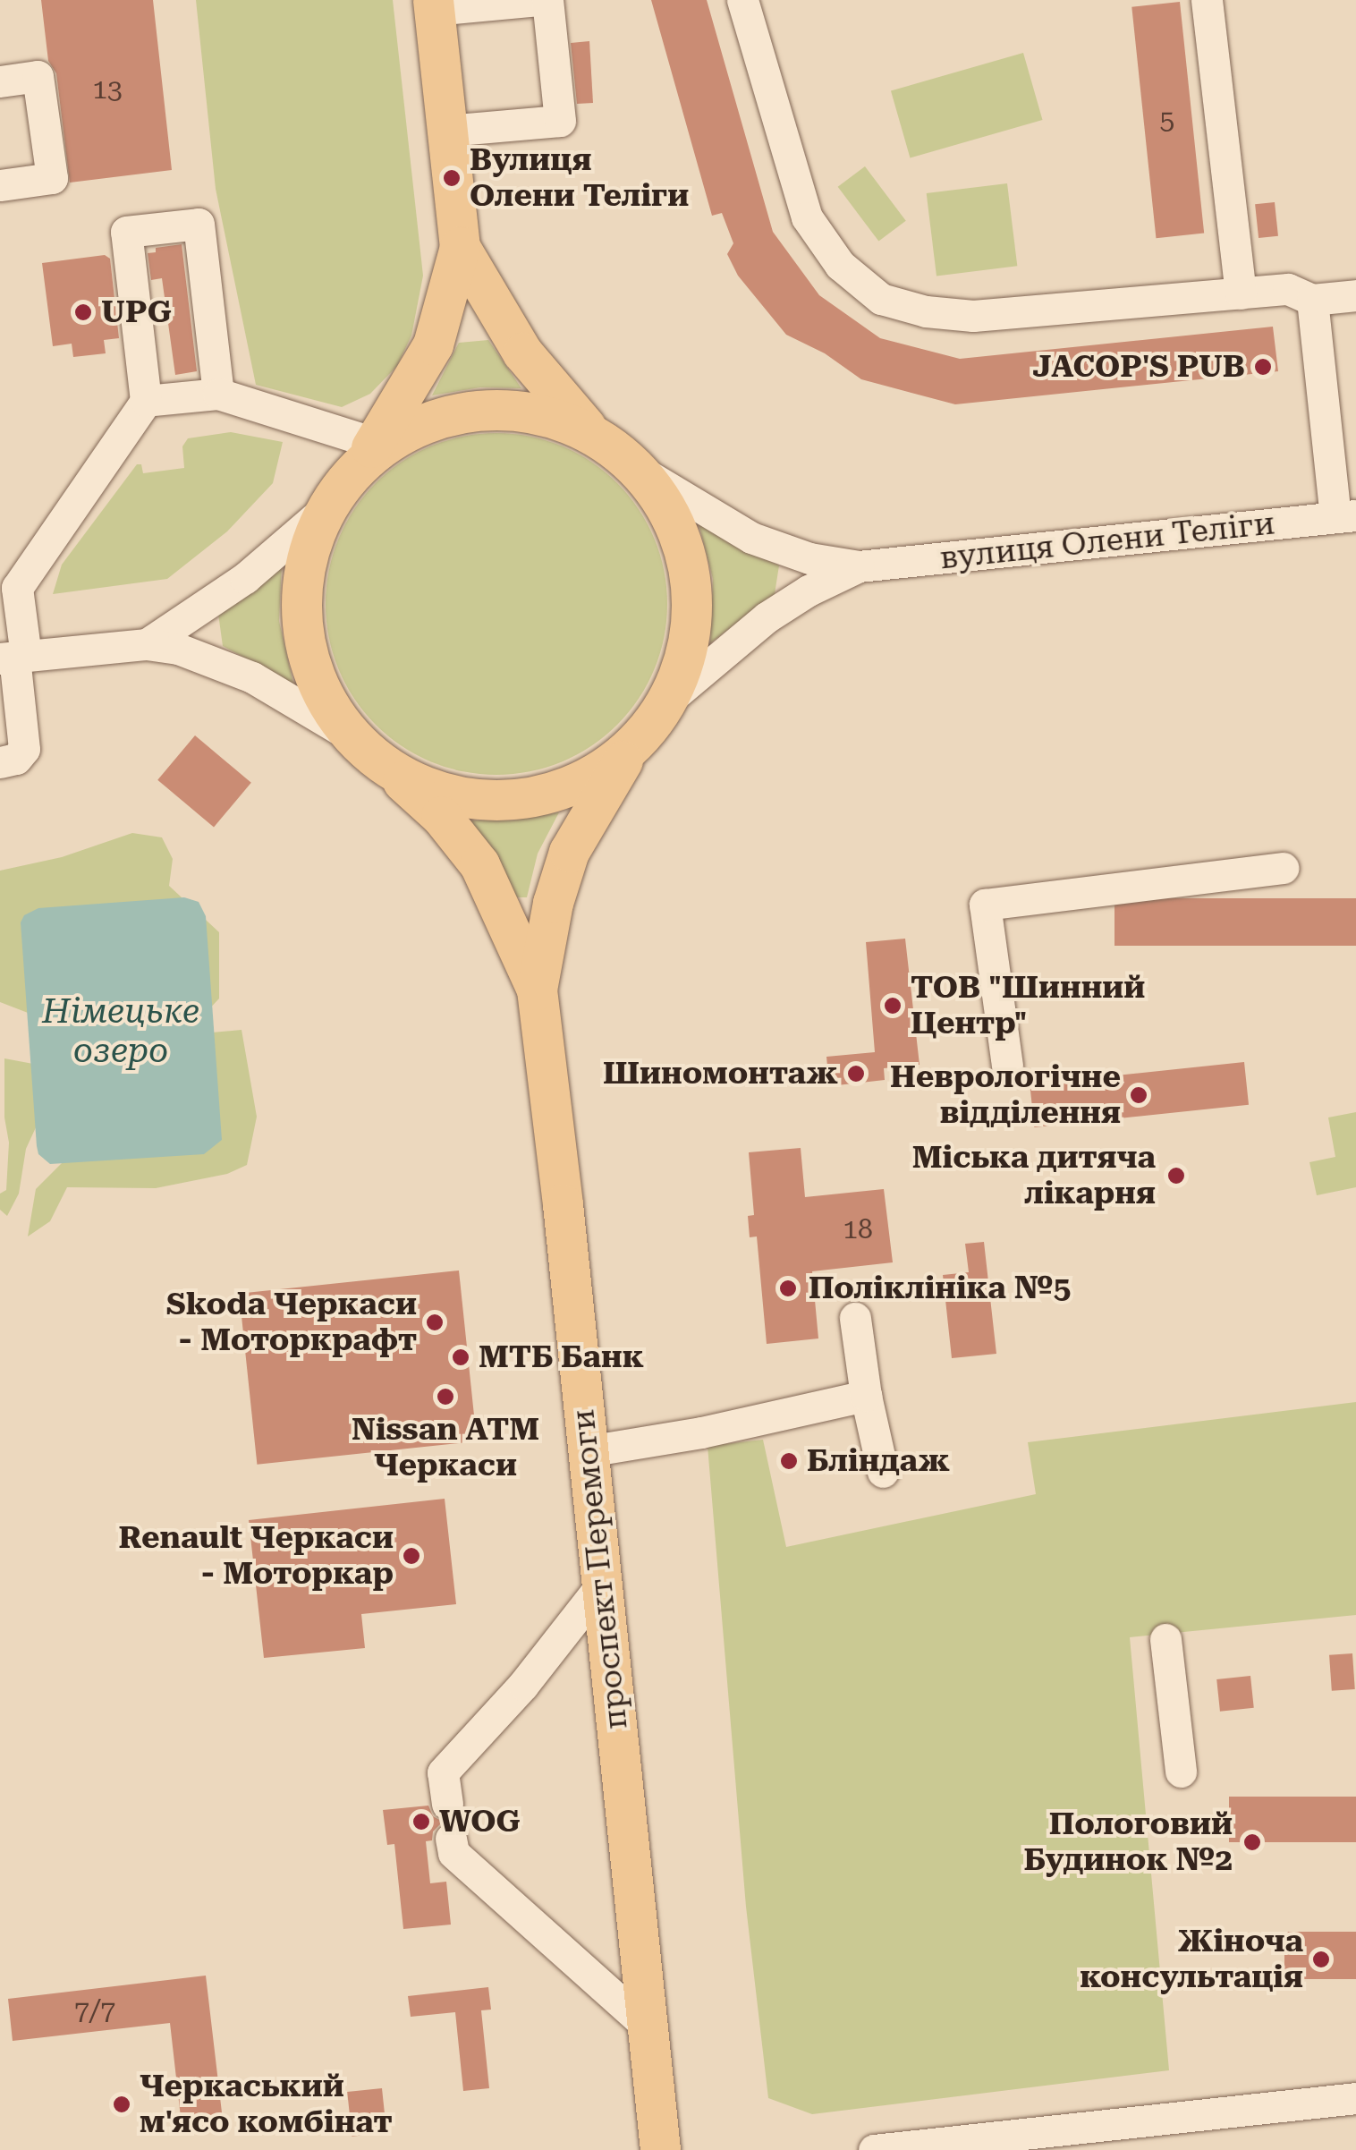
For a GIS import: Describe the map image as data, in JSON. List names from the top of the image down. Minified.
{"streets":{"main road":["проспект Перемоги"],"street":["вулиця Олени Теліги"]},"water":["Німецьке озеро"],"places":["Вулиця Олени Теліги","UPG","JACOP'S PUB","ТОВ \"Шинний Центр\"","Шиномонтаж","Неврологічне відділення","Міська дитяча лікарня","Поліклініка №5","Skoda Черкаси - Моторкрафт","МТБ Банк","Nissan АТМ Черкаси","Бліндаж","Renault Черкаси - Моторкар","WOG","Пологовий Будинок №2","Жіноча консультація","Черкаський м'ясо комбінат"],"house_numbers":["13","5","18","7/7"]}
